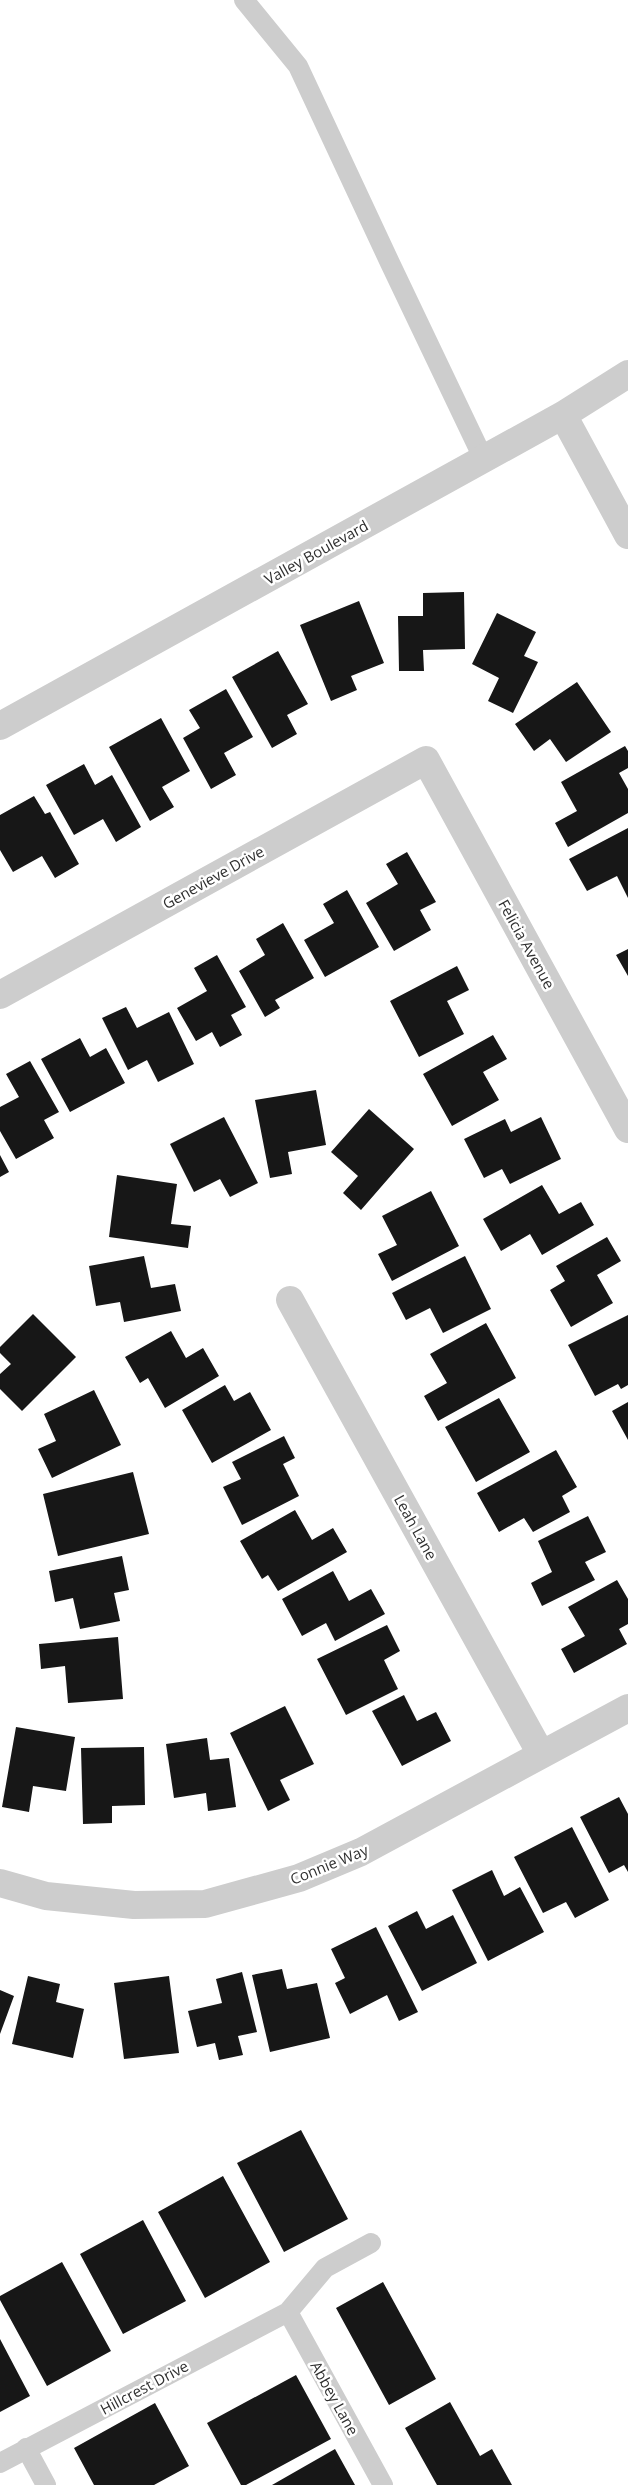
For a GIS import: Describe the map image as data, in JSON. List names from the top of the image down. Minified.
{"streets":{"street":["Valley Boulevard","Genevieve Drive","Felicia Avenue","Leah Lane","Connie Way"],"lane":["Hillcrest Drive","Abbey Lane"]},"crossings":[["Genevieve Drive","Felicia Avenue"],["Leah Lane","Connie Way"],["Hillcrest Drive","Abbey Lane"]]}
